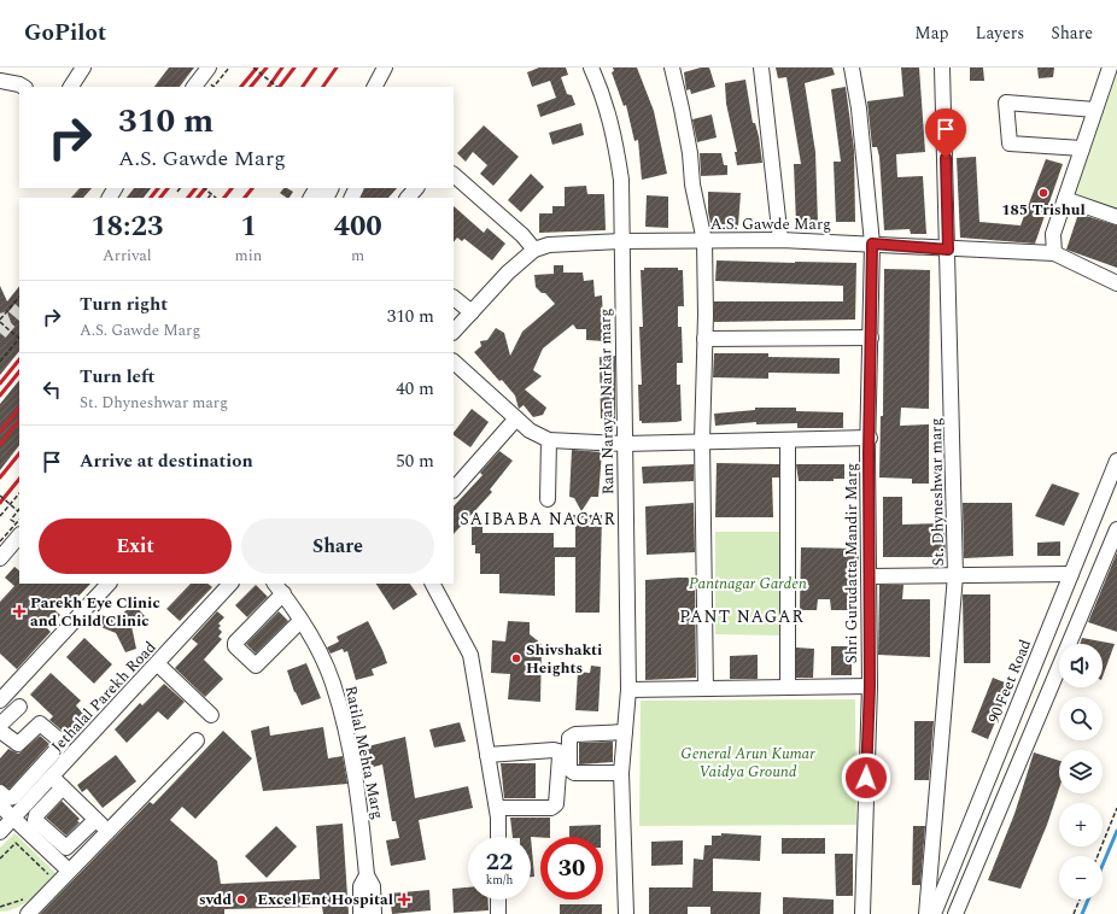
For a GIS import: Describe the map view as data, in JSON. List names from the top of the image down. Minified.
{"streets":{"street":["A.S. Gawde Marg","Ram Narayan Narkar marg","St. Dhyneshwar marg","Shri Gurudatta Mandir Marg","90 Feet Road","Jethalal Parekh Road","Ratilal Mehta Marg"]},"crossings":[["A.S. Gawde Marg","Ram Narayan Narkar marg"],["A.S. Gawde Marg","St. Dhyneshwar marg"],["A.S. Gawde Marg","Shri Gurudatta Mandir Marg"]],"districts":["SAIBABA NAGAR","PANT NAGAR"],"parks":["Pantnagar Garden","General Arun Kumar Vaidya Ground"],"places":{"other":["185 Trishul","Shivshakti Heights","svdd"],"health":["Parekh Eye Clinic and Child Clinic","Excel Ent Hospital"]},"page":{"header":"GoPilot","nav":["Map","Layers","Share"],"turn":["310 m","A.S. Gawde Marg"],"eta":["18:23","Arrival","1","min","400","m"],"list":[{"name":"Turn right","note":"A.S. Gawde Marg","value":"310 m"},{"name":"Turn left","note":"St. Dhyneshwar marg","value":"40 m"},{"name":"Arrive at destination","value":"50 m"}],"buttons":["Exit","Share"],"map_buttons":["+","−"],"speed":"22 km/h","limit":"30"}}
